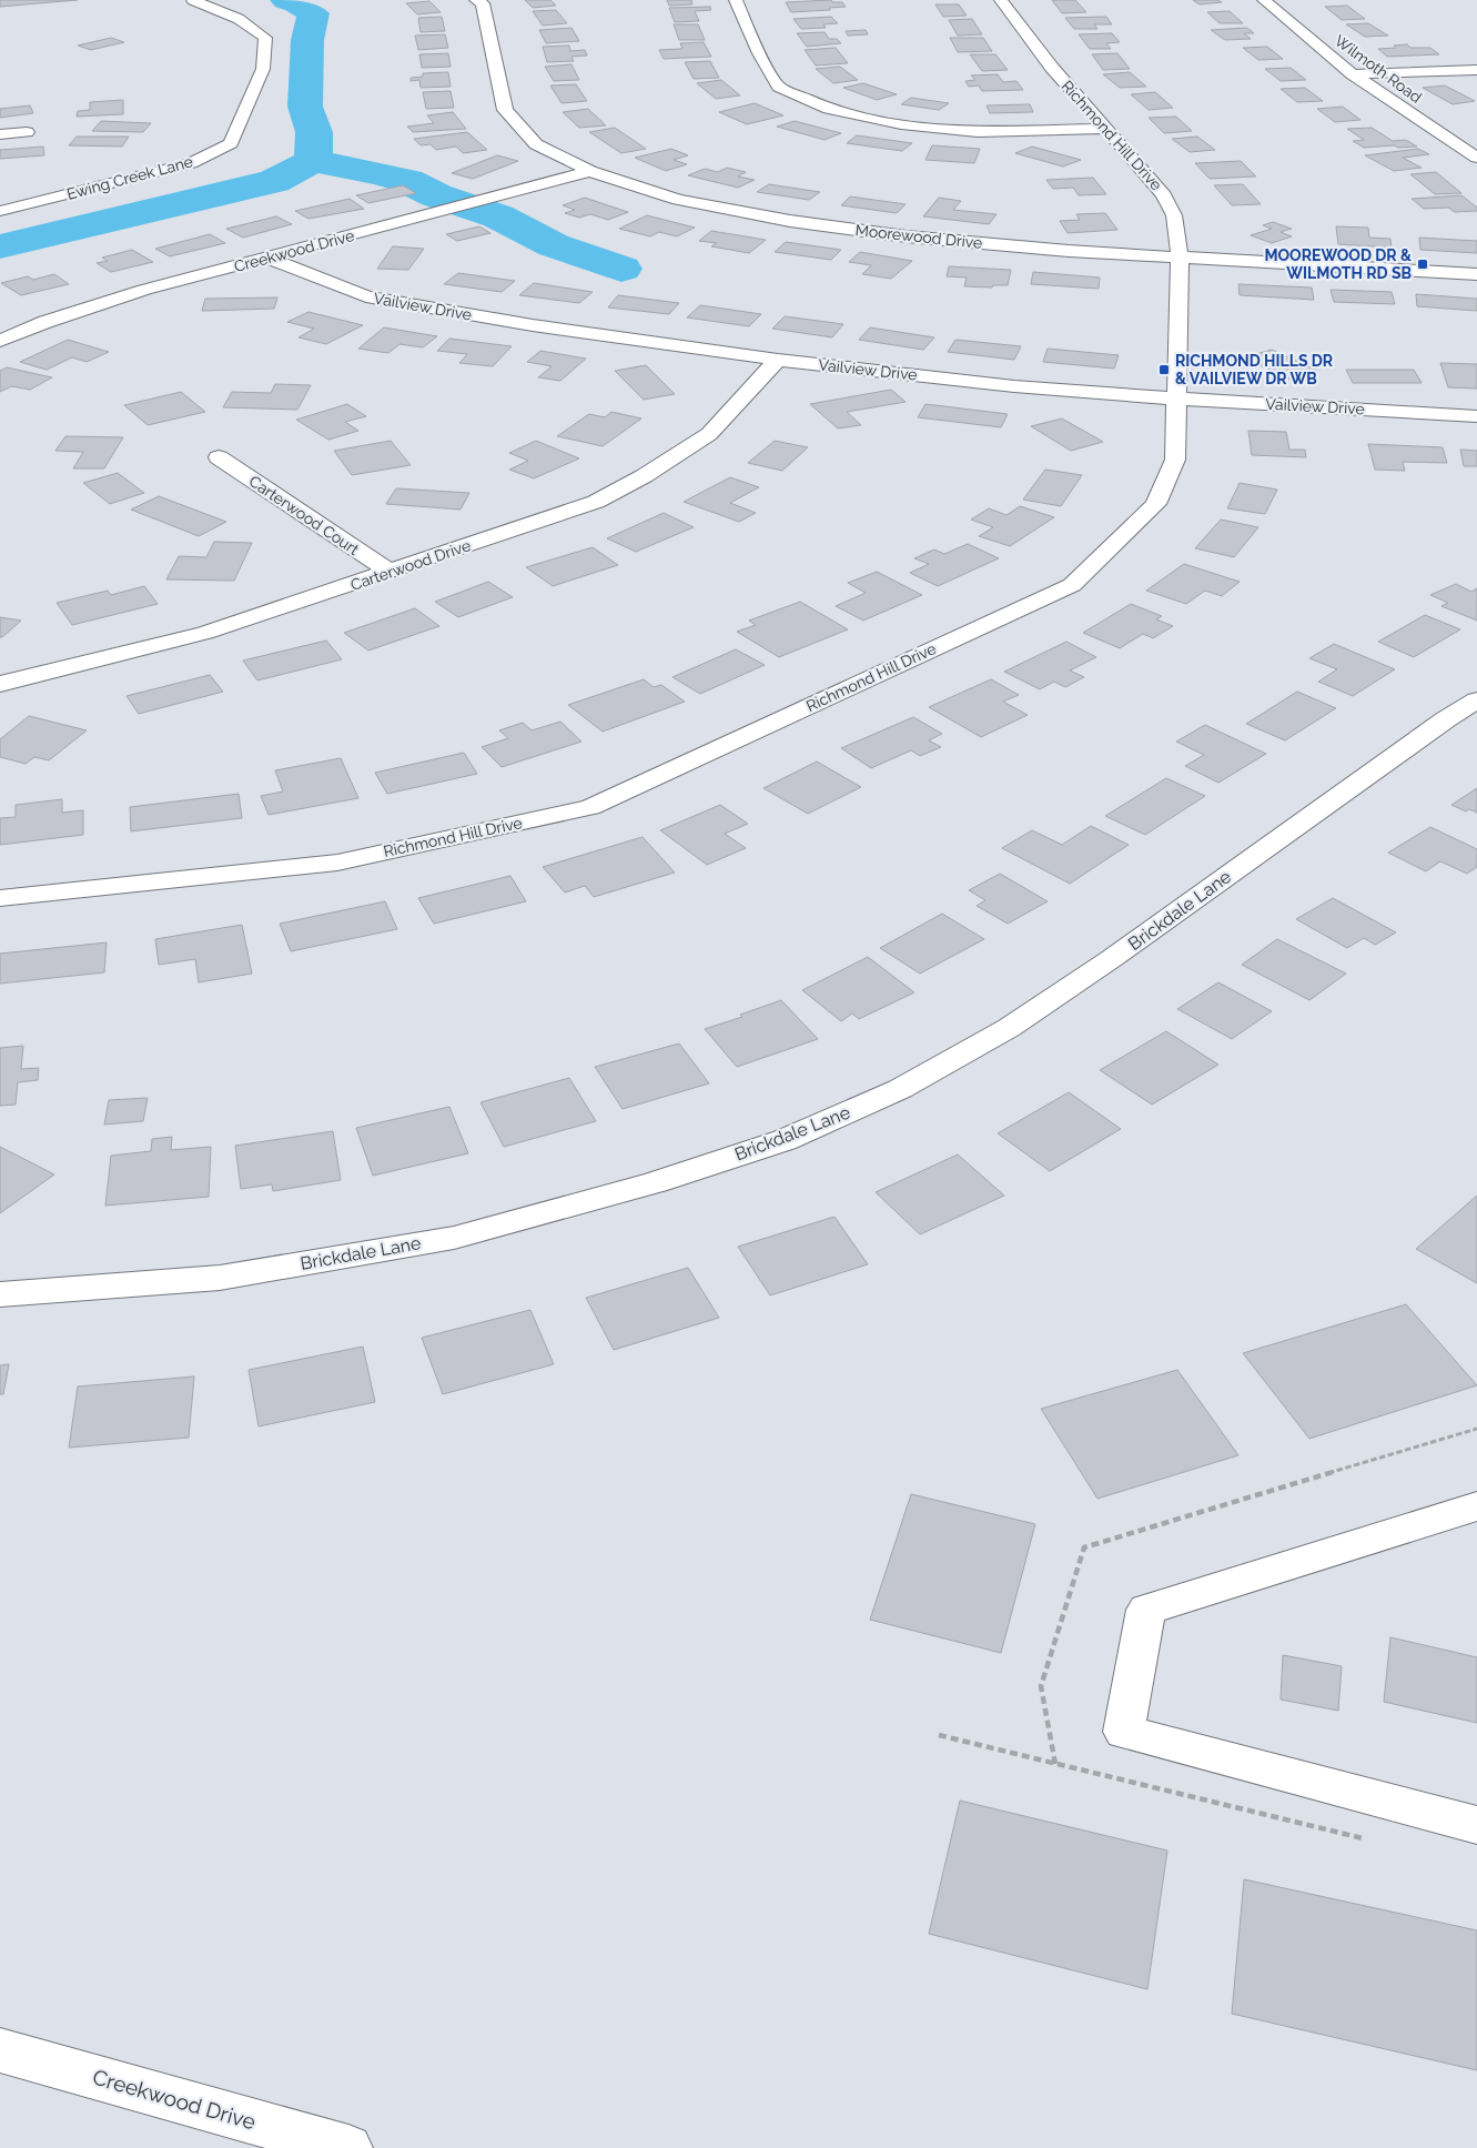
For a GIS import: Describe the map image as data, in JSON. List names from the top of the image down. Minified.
{"streets":{"street":["Wilmoth Road","Richmond Hill Drive","Ewing Creek Lane","Moorewood Drive","Creekwood Drive","Vailview Drive","Carterwood Court","Carterwood Drive","Brickdale Lane"]},"crossings":[["Richmond Hill Drive","Moorewood Drive"],["Richmond Hill Drive","Vailview Drive"],["Moorewood Drive","Creekwood Drive"],["Creekwood Drive","Vailview Drive"],["Vailview Drive","Carterwood Drive"],["Carterwood Court","Carterwood Drive"]],"places":{"transit":["MOOREWOOD DR & WILMOTH RD SB","RICHMOND HILLS DR & VAILVIEW DR WB"]}}
